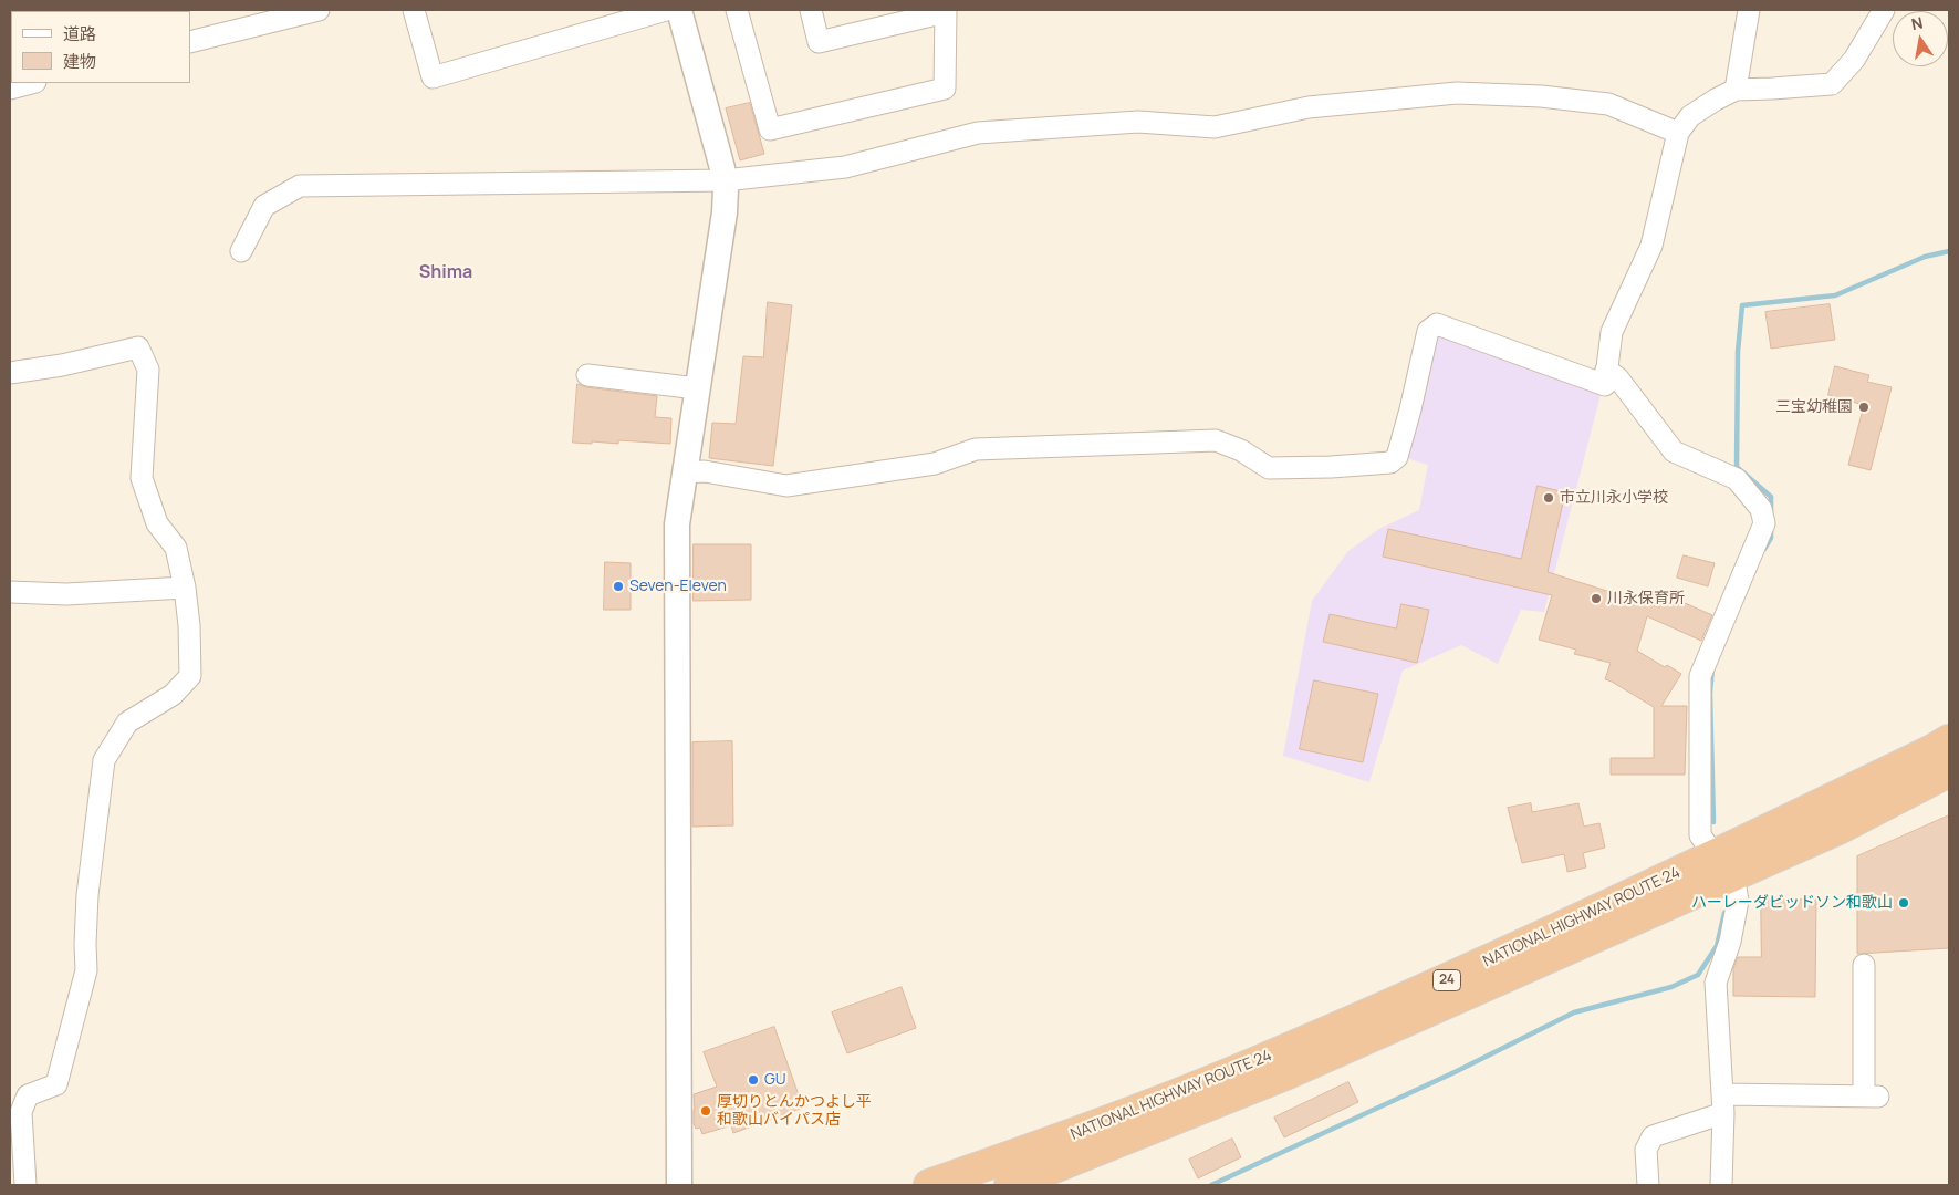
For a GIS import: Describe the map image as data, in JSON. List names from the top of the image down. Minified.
{"streets":{"highway":["NATIONAL HIGHWAY ROUTE 24","24"]},"districts":["Shima"],"places":["三宝幼稚園","市立川永小学校","Seven-Eleven","川永保育所","ハーレーダビッドソン和歌山","GU","厚切りとんかつよし平 和歌山バイパス店"],"legend":["道路","建物"],"north":"top"}
